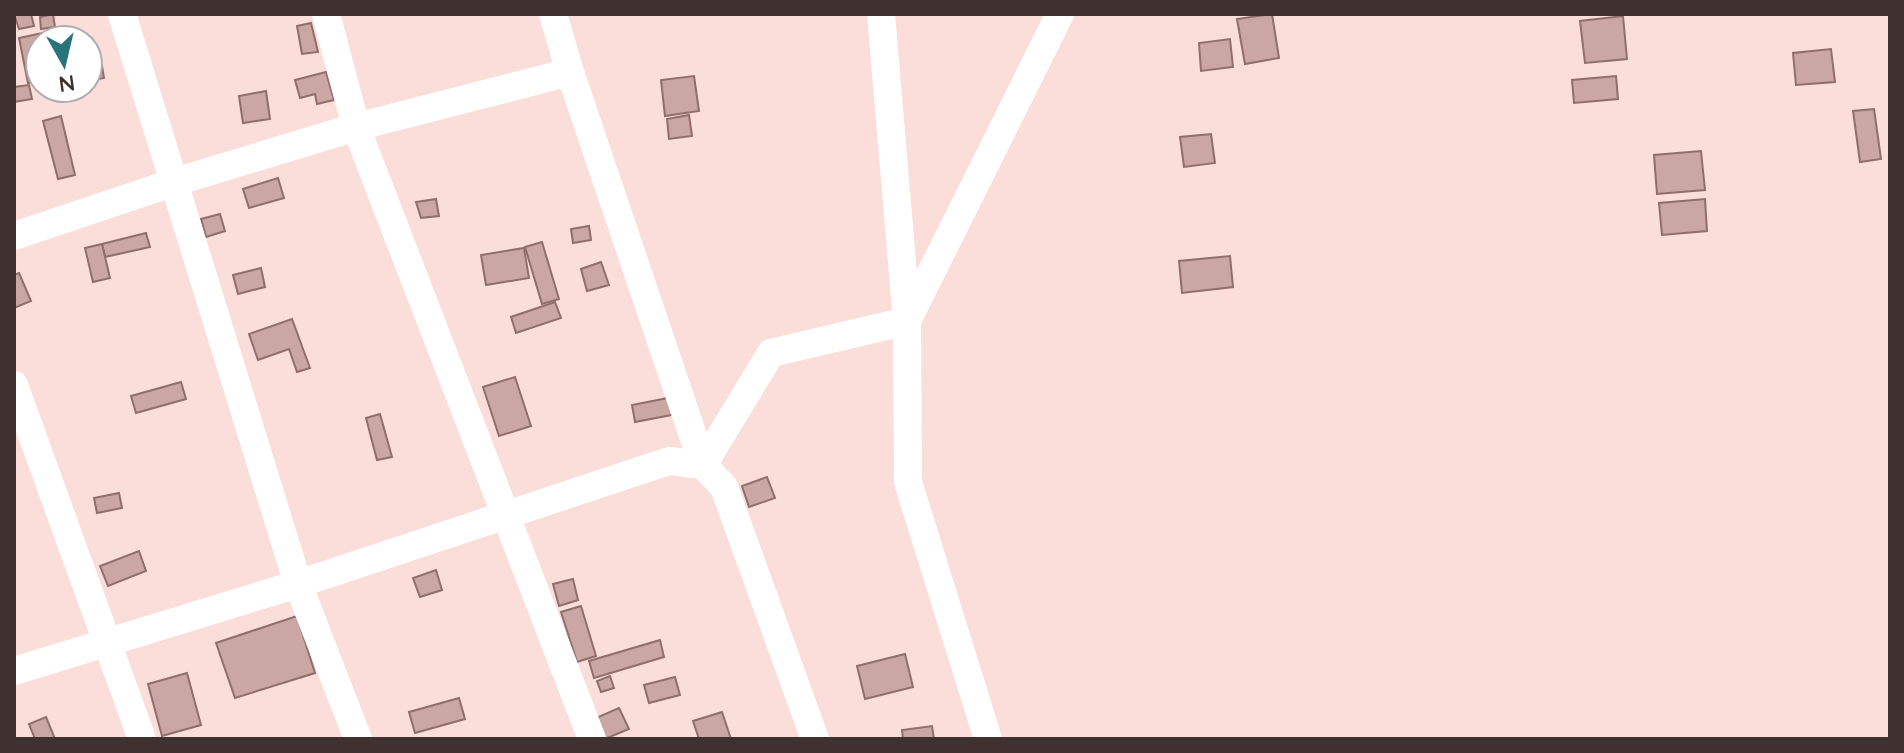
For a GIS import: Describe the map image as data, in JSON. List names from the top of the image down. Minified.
{"north":"bottom"}
